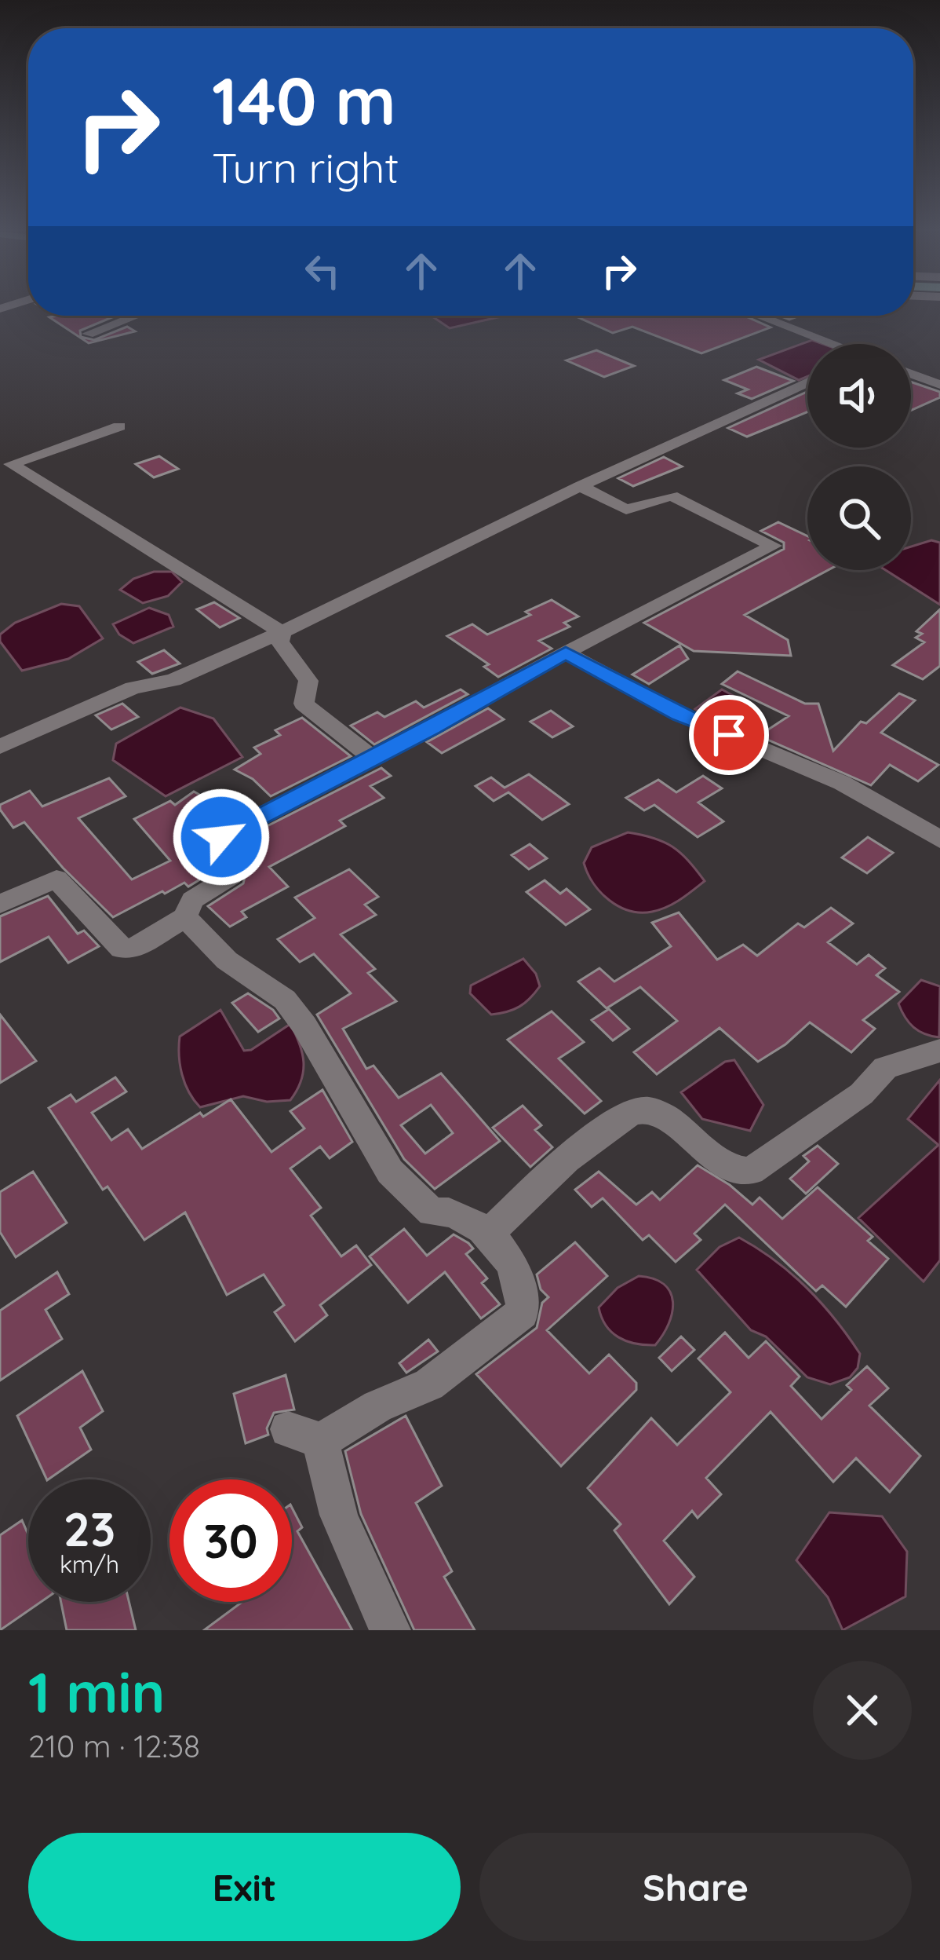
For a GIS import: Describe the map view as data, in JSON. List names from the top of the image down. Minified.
{"page":{"turn":["140 m","Turn right"],"speed":"23 km/h","limit":"30","heading":["1 min","210 m · 12:38"],"buttons":["Exit","Share"]}}
